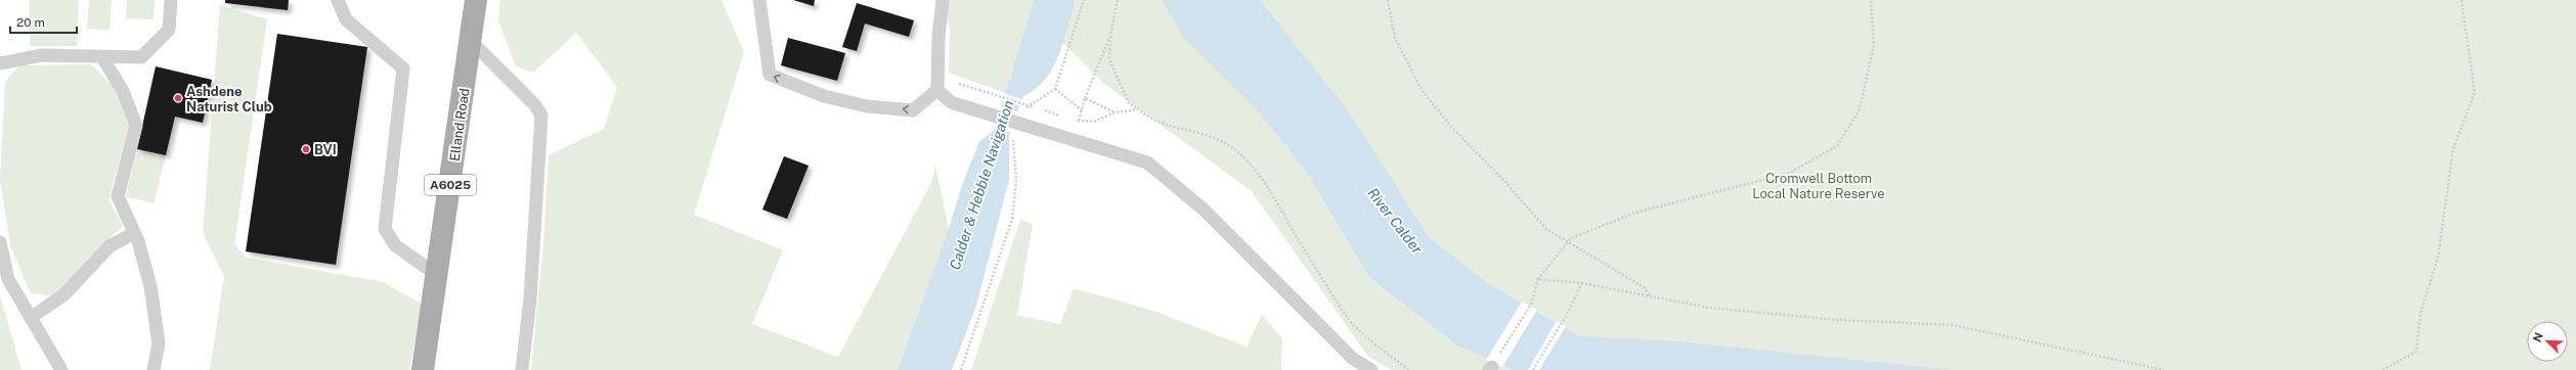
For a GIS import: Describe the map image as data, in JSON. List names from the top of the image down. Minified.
{"streets":{"main road":["Elland Road","A6025"]},"water":["Calder & Hebble Navigation","River Calder"],"parks":["Cromwell Bottom Local Nature Reserve"],"places":["Ashdene Naturist Club","BVI"],"scale_bar":"20 m","north":"top left"}
